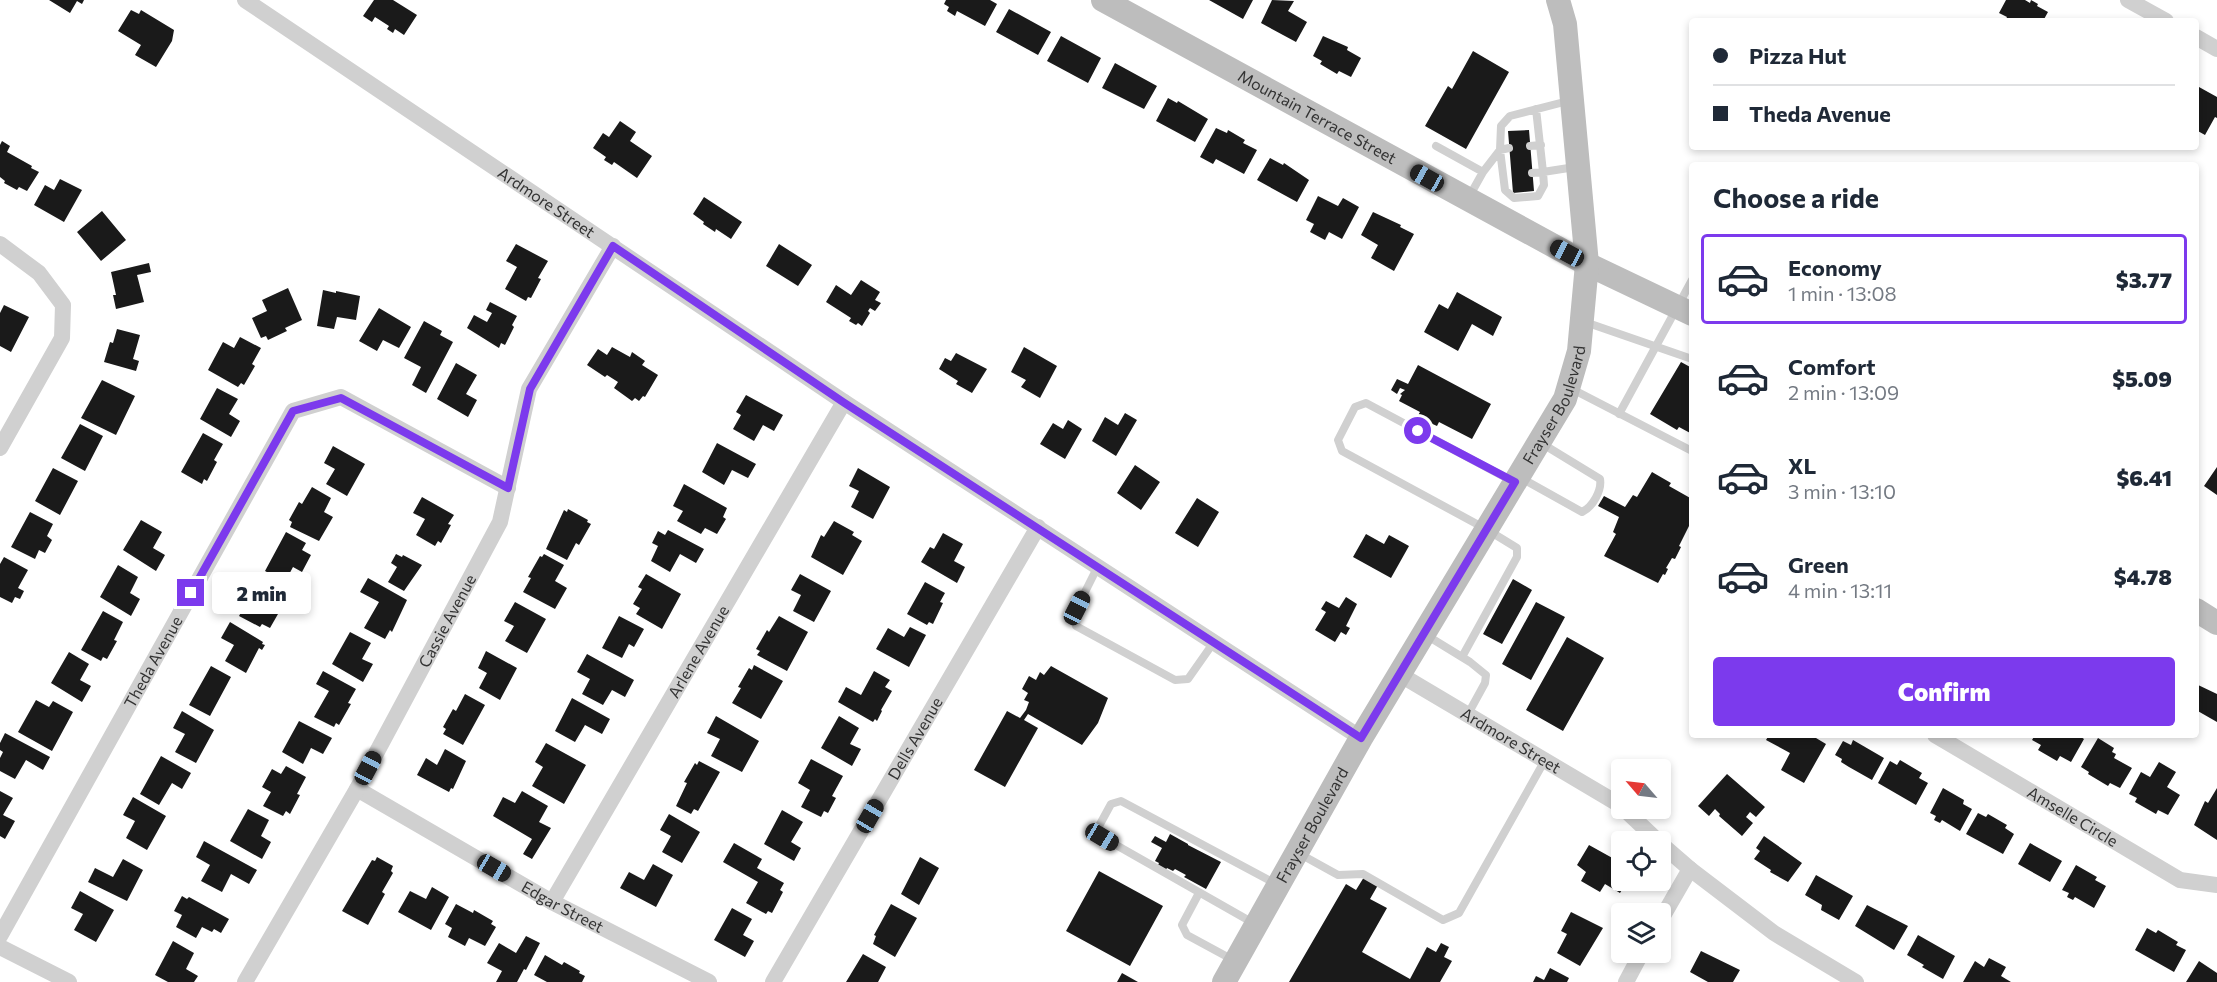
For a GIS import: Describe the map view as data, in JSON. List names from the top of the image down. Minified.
{"streets":{"main road":["Mountain Terrace Street","Frayser Boulevard"],"street":["Ardmore Street","Cassie Avenue","Arlene Avenue","Theda Avenue","Dells Avenue","Amselle Circle","Edgar Street"]},"crossings":[["Mountain Terrace Street","Frayser Boulevard"],["Ardmore Street","Frayser Boulevard"],["Ardmore Street","Cassie Avenue"],["Ardmore Street","Arlene Avenue"],["Ardmore Street","Dells Avenue"],["Cassie Avenue","Theda Avenue"],["Cassie Avenue","Edgar Street"],["Arlene Avenue","Edgar Street"]],"north":"top left","page":{"banner":["Pizza Hut","Theda Avenue"],"heading":"Choose a ride","list":[{"name":"Economy","note":"1 min · 13:08","value":"$3.77"},{"name":"Comfort","note":"2 min · 13:09","value":"$5.09"},{"name":"XL","note":"3 min · 13:10","value":"$6.41"},{"name":"Green","note":"4 min · 13:11","value":"$4.78"}],"bubble":"2 min","buttons":"Confirm"}}
